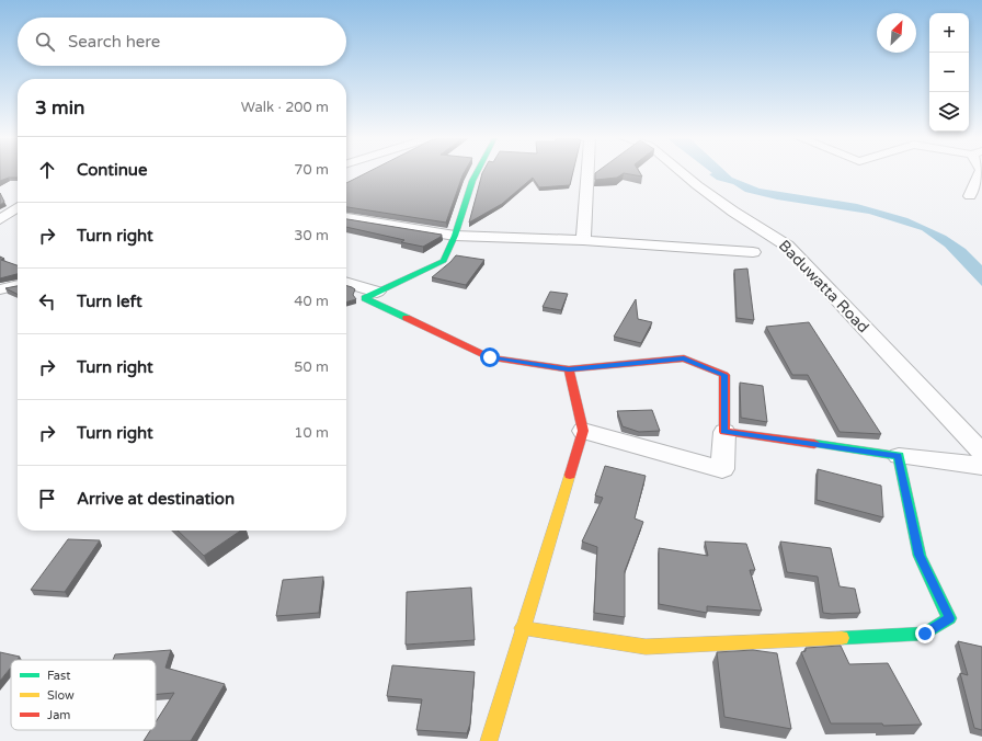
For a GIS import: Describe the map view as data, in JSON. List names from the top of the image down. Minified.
{"streets":{"street":["Baduwatta Road"]},"legend":["Fast","Slow","Jam"],"north":"top right","page":{"map_buttons":["+","−"],"search":"Search here","heading":["3 min","Walk · 200 m"],"list":[["Continue","70 m"],["Turn right","30 m"],["Turn left","40 m"],["Turn right","50 m"],["Turn right","10 m"],"Arrive at destination"]}}
